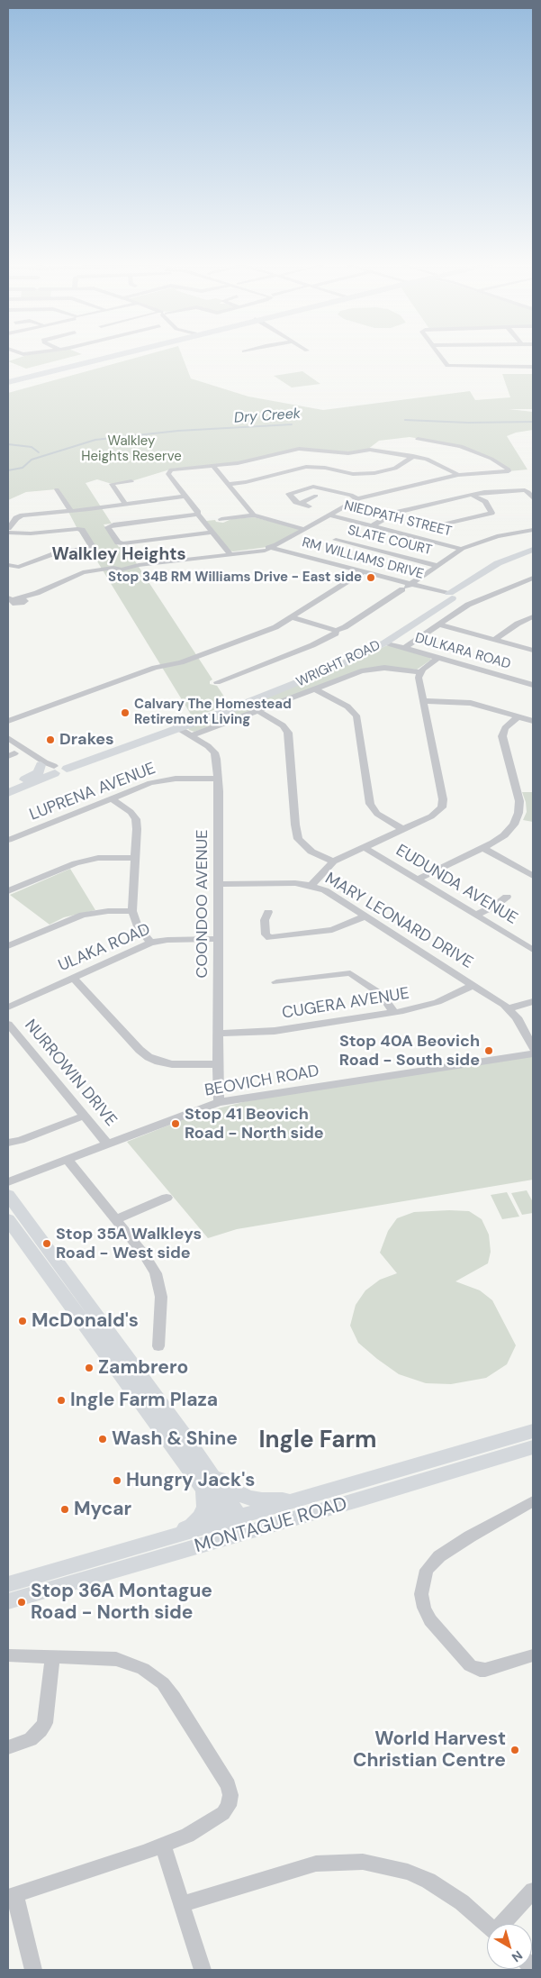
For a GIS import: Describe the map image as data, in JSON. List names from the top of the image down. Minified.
{"streets":{"main road":["WRIGHT ROAD","MONTAGUE ROAD"],"street":["NIEDPATH STREET","SLATE COURT","RM WILLIAMS DRIVE","DULKARA ROAD","LUPRENA AVENUE","EUDUNDA AVENUE","COONDOO AVENUE","MARY LEONARD DRIVE","ULAKA ROAD","CUGERA AVENUE","NURROWIN DRIVE","BEOVICH ROAD"]},"crossings":[["RM WILLIAMS DRIVE","WRIGHT ROAD"],["DULKARA ROAD","WRIGHT ROAD"],["WRIGHT ROAD","COONDOO AVENUE"],["LUPRENA AVENUE","COONDOO AVENUE"],["COONDOO AVENUE","MARY LEONARD DRIVE"],["COONDOO AVENUE","ULAKA ROAD"],["COONDOO AVENUE","CUGERA AVENUE"],["COONDOO AVENUE","BEOVICH ROAD"],["MARY LEONARD DRIVE","CUGERA AVENUE"],["NURROWIN DRIVE","BEOVICH ROAD"]],"districts":["Walkley Heights","Ingle Farm"],"water":["Dry Creek"],"parks":["Walkley Heights Reserve"],"places":["Stop 34B RM Williams Drive - East side","Calvary The Homestead Retirement Living","Drakes","Stop 40A Beovich Road - South side","Stop 41 Beovich Road - North side","Stop 35A Walkleys Road - West side","McDonald's","Zambrero","Ingle Farm Plaza","Wash & Shine","Hungry Jack's","Mycar","Stop 36A Montague Road - North side","World Harvest Christian Centre"],"north":"bottom right"}
